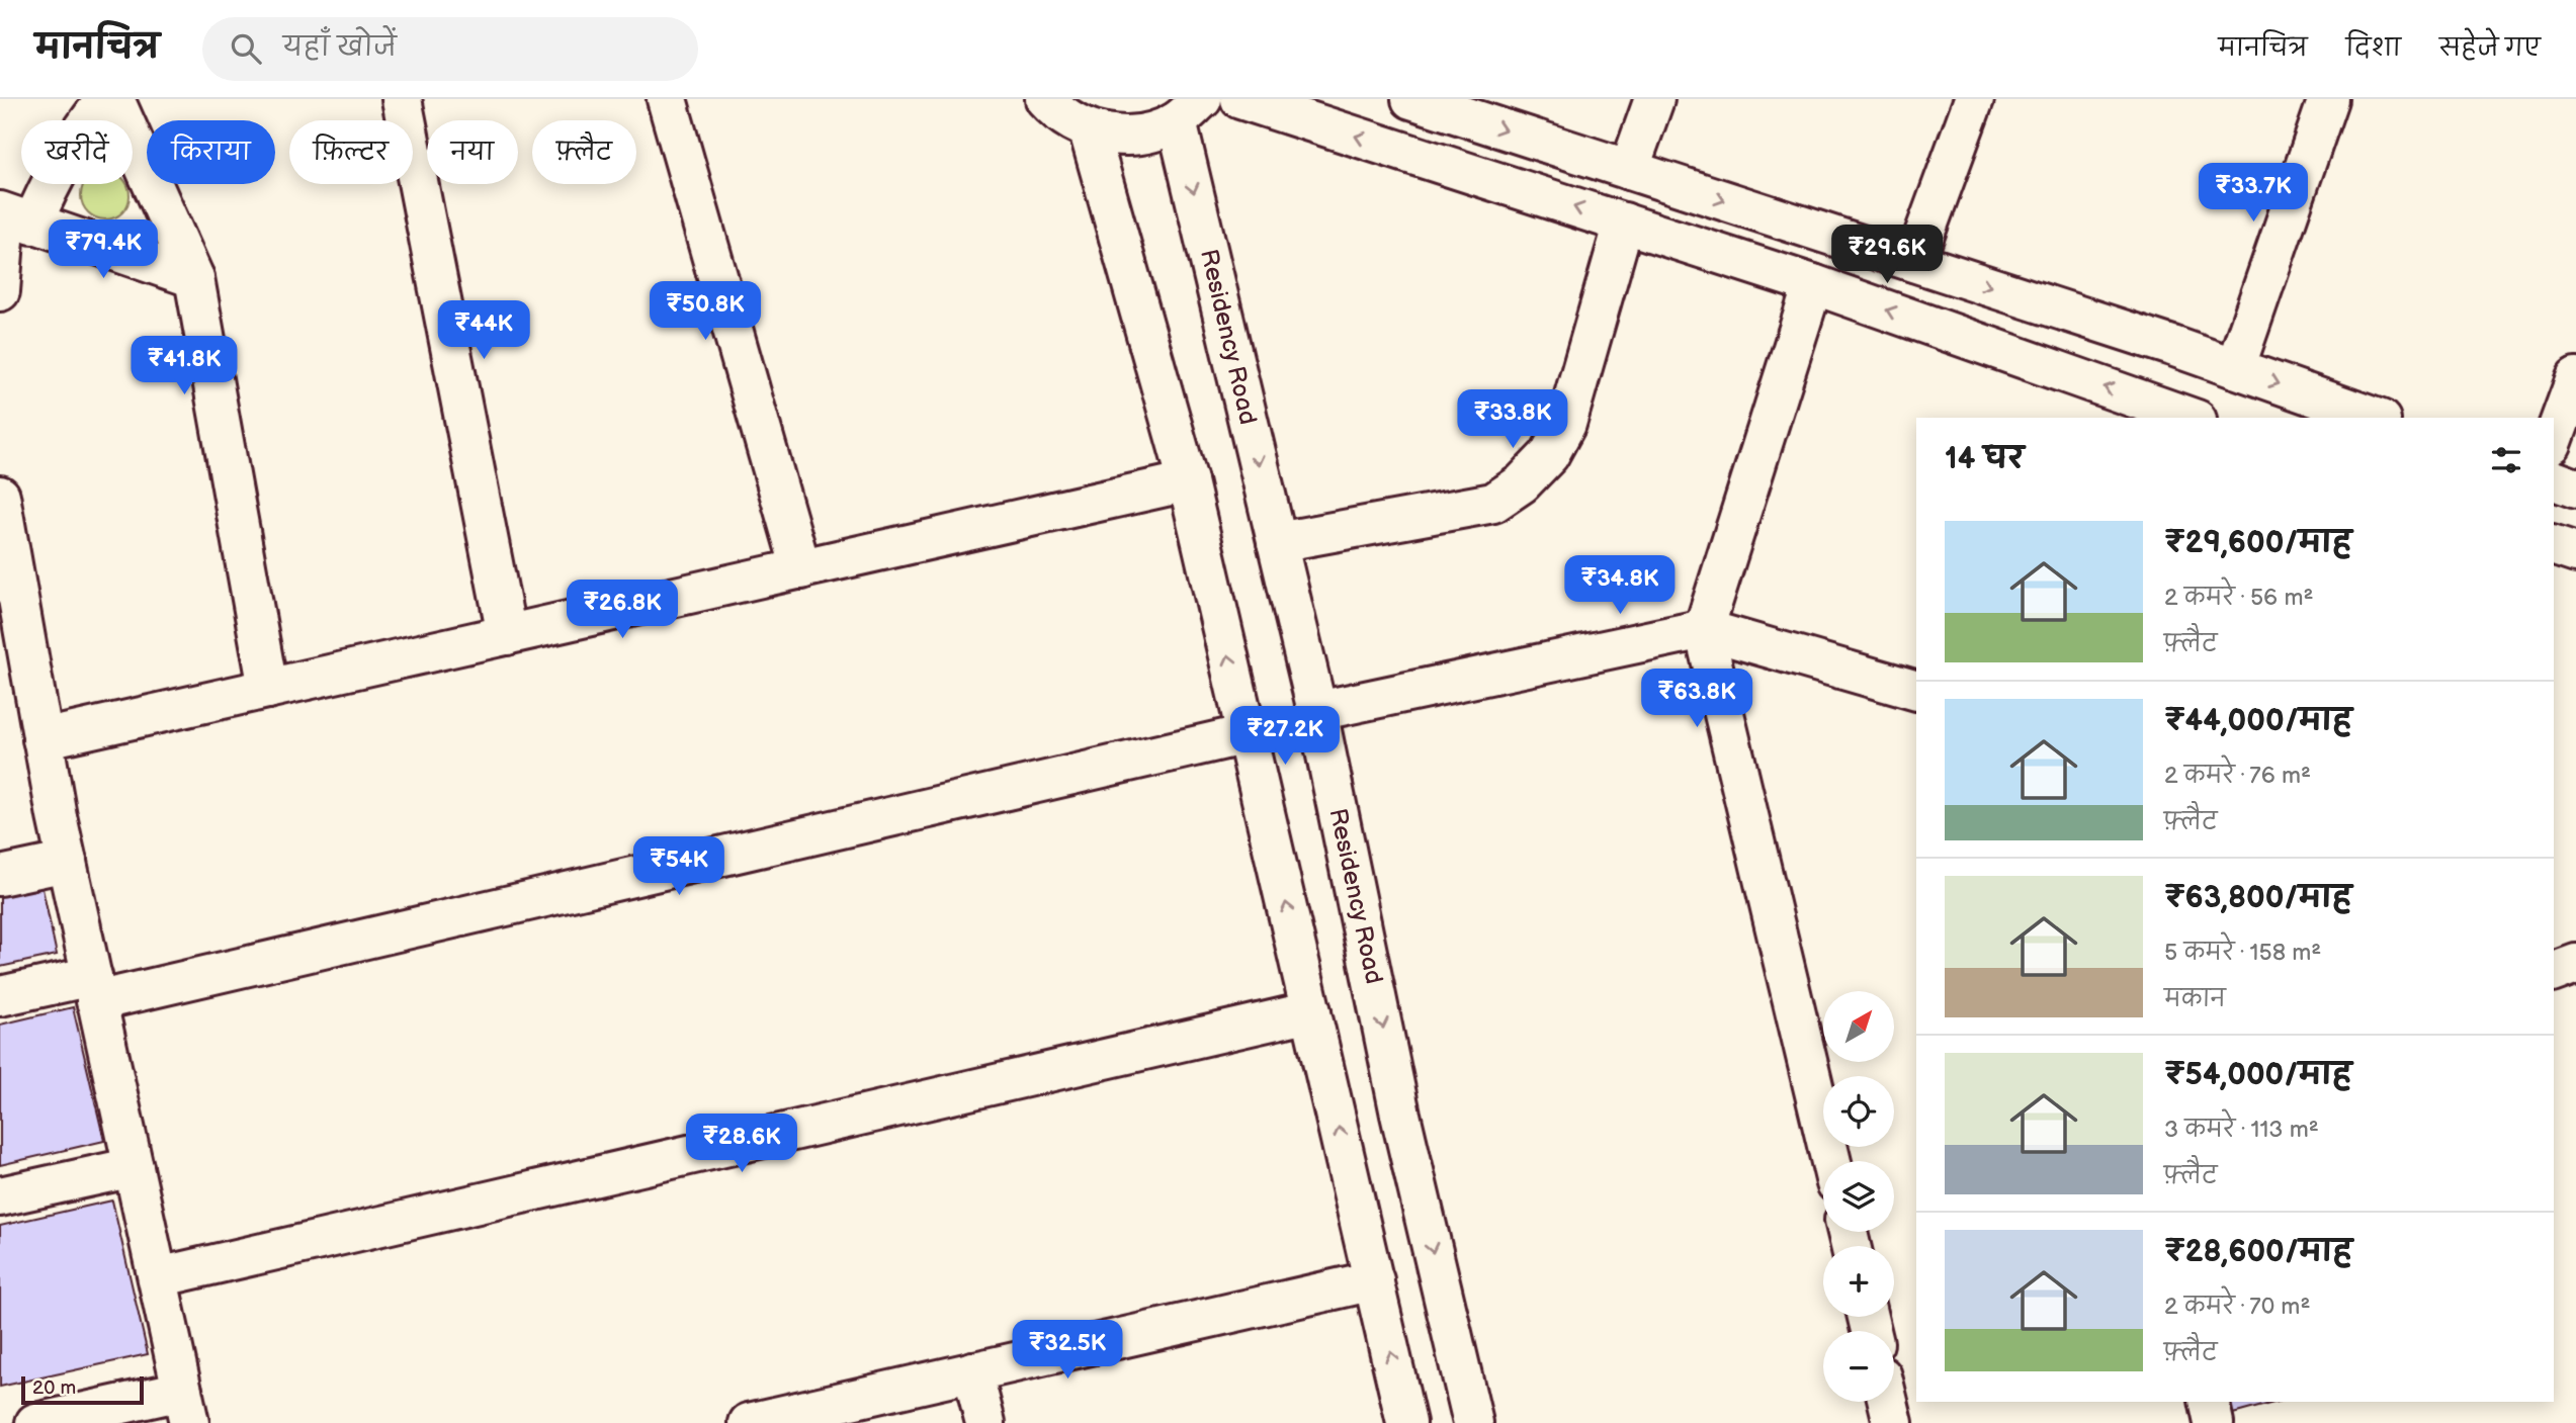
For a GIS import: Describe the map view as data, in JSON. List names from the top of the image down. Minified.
{"streets":{"street":["Residency Road"]},"scale_bar":"20 m","north":"top right","page":{"header":"मानचित्र","search":"यहाँ खोजें","nav":["मानचित्र","दिशा","सहेजे गए"],"chip":["खरीदें","किराया","फ़िल्टर","नया","फ़्लैट"],"price":["₹33.7K","₹79.4K","₹29.6K","₹50.8K","₹44K","₹41.8K","₹33.8K","₹34.8K","₹26.8K","₹63.8K","₹27.2K","₹54K","₹28.6K","₹32.5K"],"heading":"14 घर","list":[{"name":"₹29,600/माह","note":"2 कमरे · 56 m² · फ़्लैट"},{"name":"₹44,000/माह","note":"2 कमरे · 76 m² · फ़्लैट"},{"name":"₹63,800/माह","note":"5 कमरे · 158 m² · मकान"},{"name":"₹54,000/माह","note":"3 कमरे · 113 m² · फ़्लैट"},{"name":"₹28,600/माह","note":"2 कमरे · 70 m² · फ़्लैट"}],"map_buttons":["+","−"],"scale":"20 m"}}
